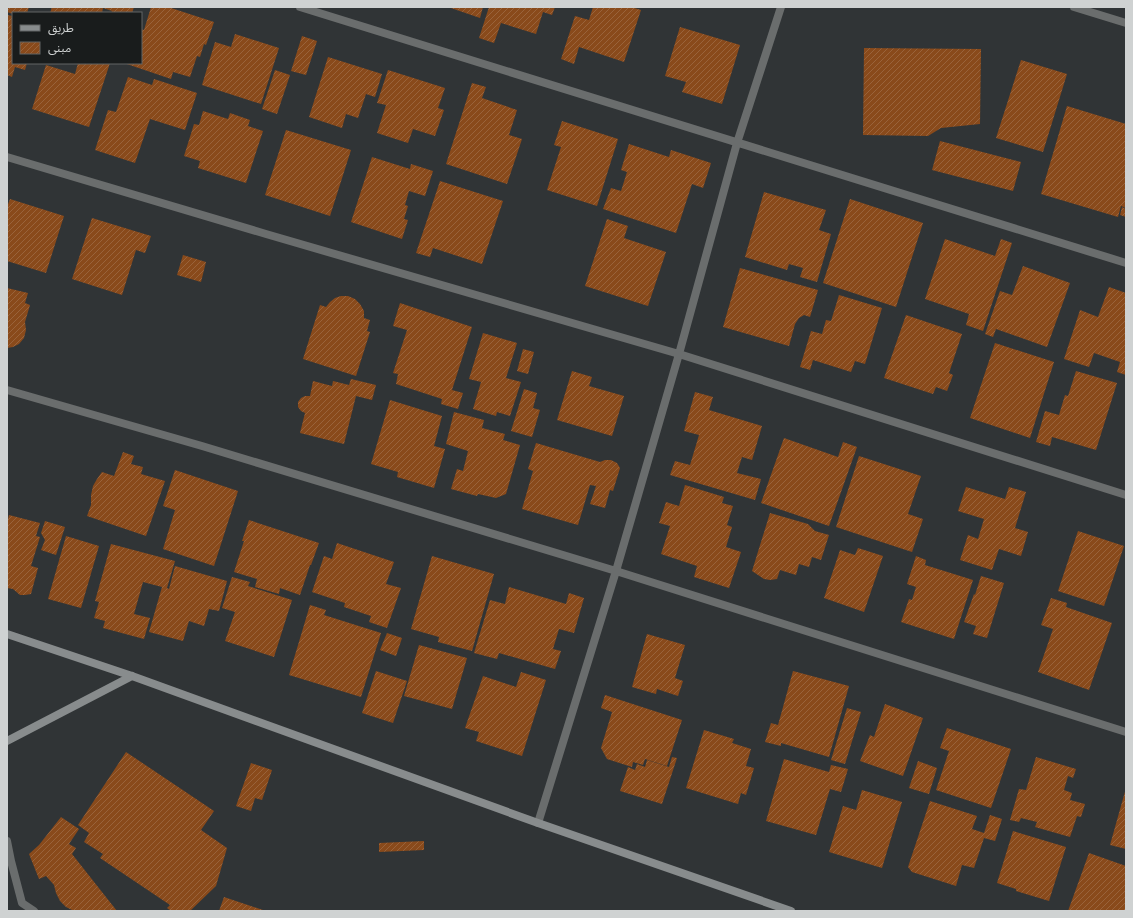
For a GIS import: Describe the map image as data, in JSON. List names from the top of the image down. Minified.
{"legend":["طريق","مبنى"]}
